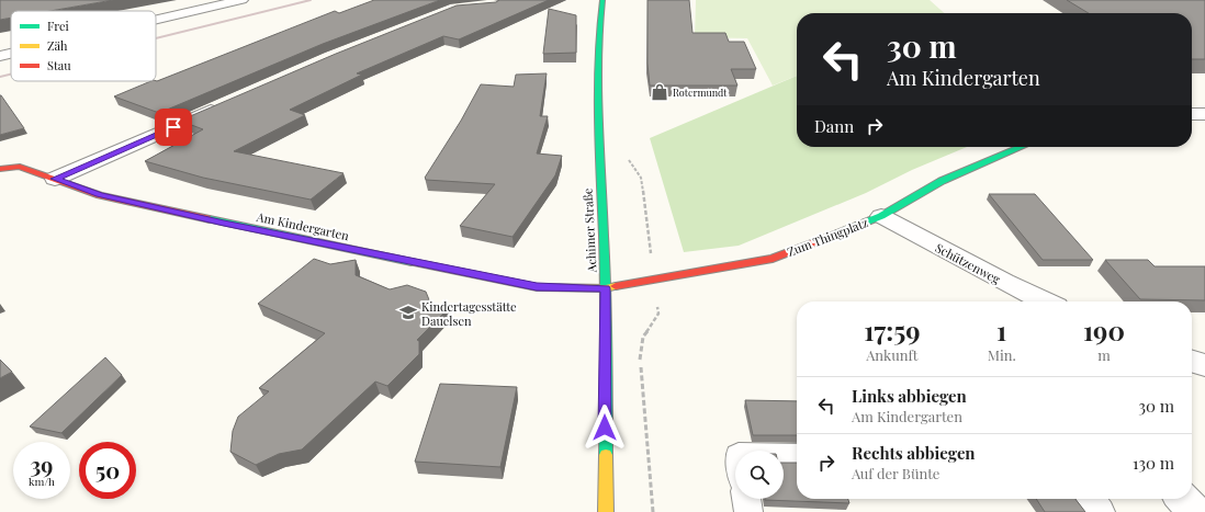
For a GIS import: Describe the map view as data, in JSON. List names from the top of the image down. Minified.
{"streets":{"street":["Am Kindergarten","Achimer Straße","Zum Thingplatz","Schützenweg"]},"crossings":[["Am Kindergarten","Achimer Straße"],["Am Kindergarten","Zum Thingplatz"],["Achimer Straße","Zum Thingplatz"],["Zum Thingplatz","Schützenweg"]],"places":{"shop":["Rotermundt"],"school or university":["Kindertagesstätte Dauelsen"]},"legend":["Frei","Zäh","Stau"],"page":{"turn":["30 m","Am Kindergarten"],"then":"Dann","eta":["17:59","Ankunft","1","Min.","190","m"],"list":[{"name":"Links abbiegen","note":"Am Kindergarten","value":"30 m"},{"name":"Rechts abbiegen","note":"Auf der Bünte","value":"130 m"}],"speed":"39 km/h","limit":"50"}}
